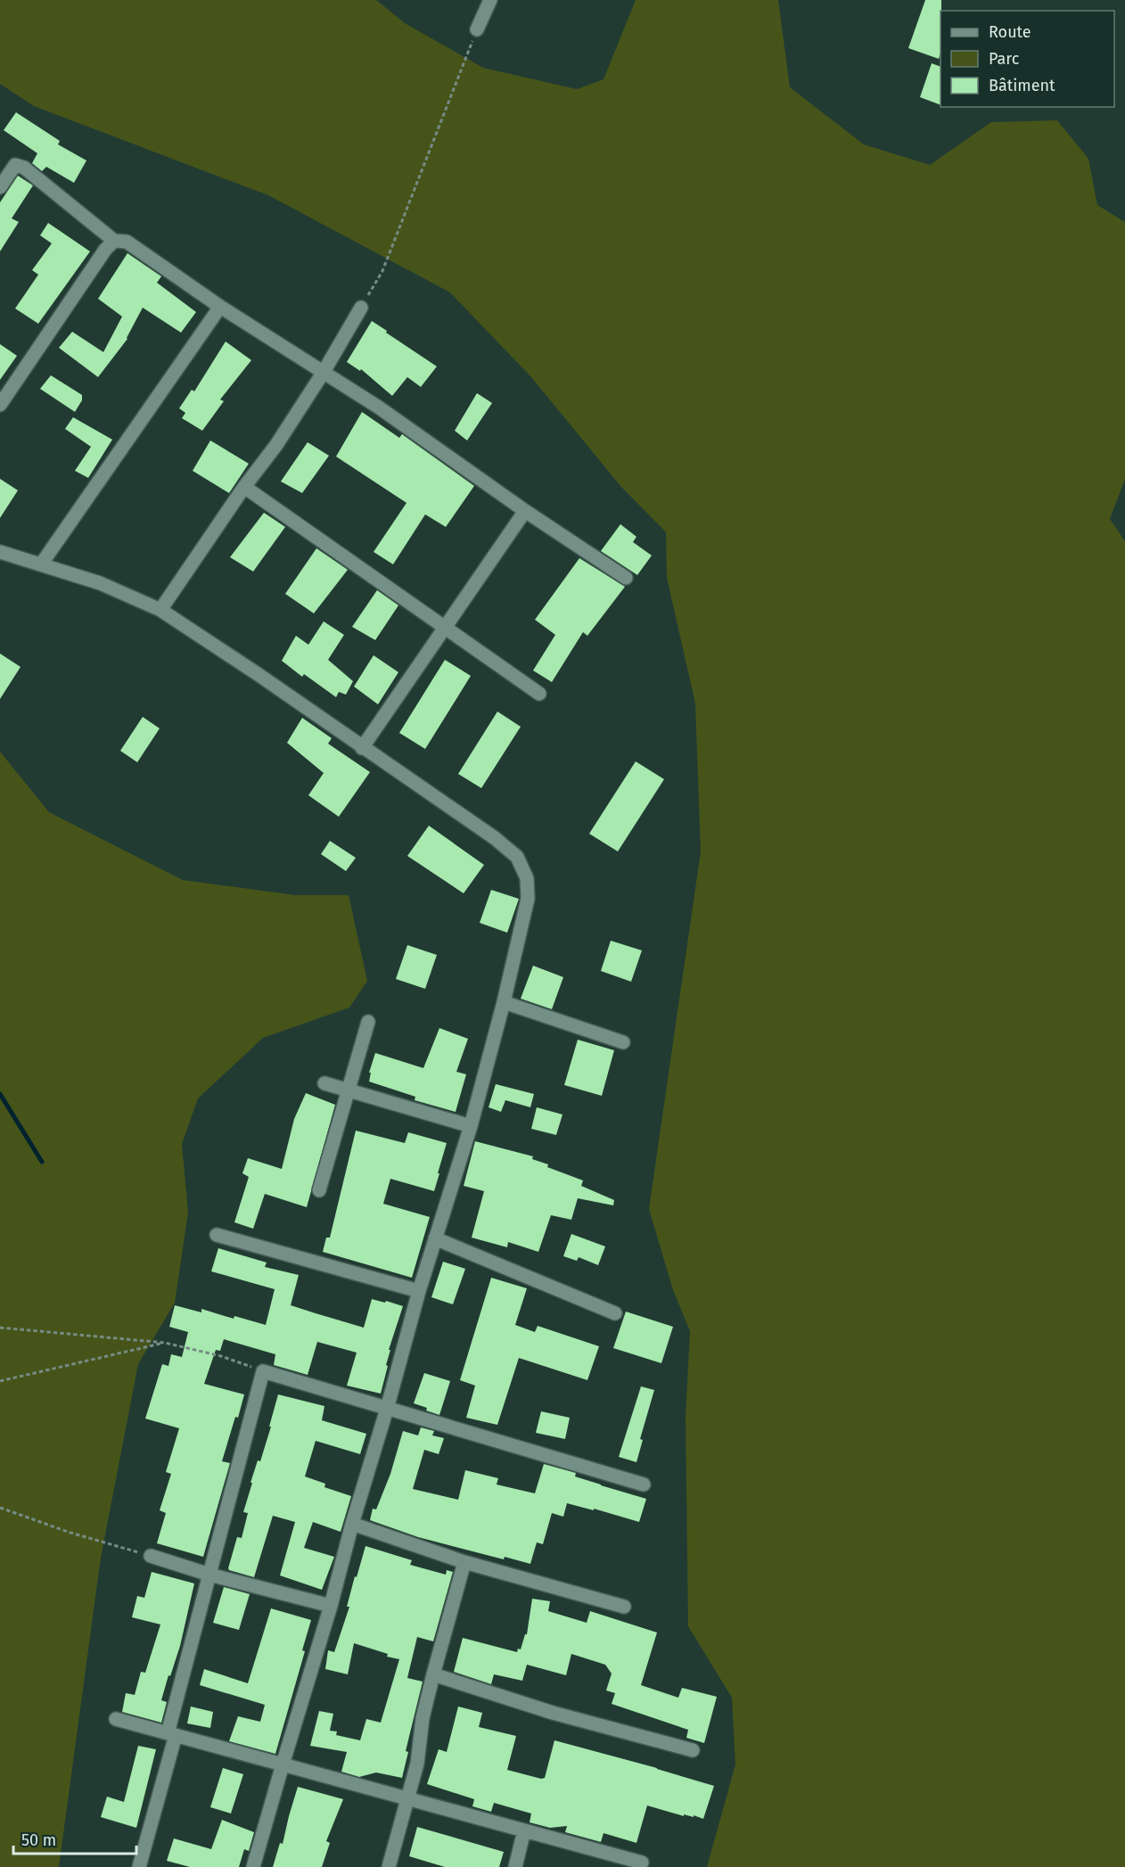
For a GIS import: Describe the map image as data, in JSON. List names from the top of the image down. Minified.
{"legend":["Route","Parc","Bâtiment"],"scale_bar":"50 m"}
